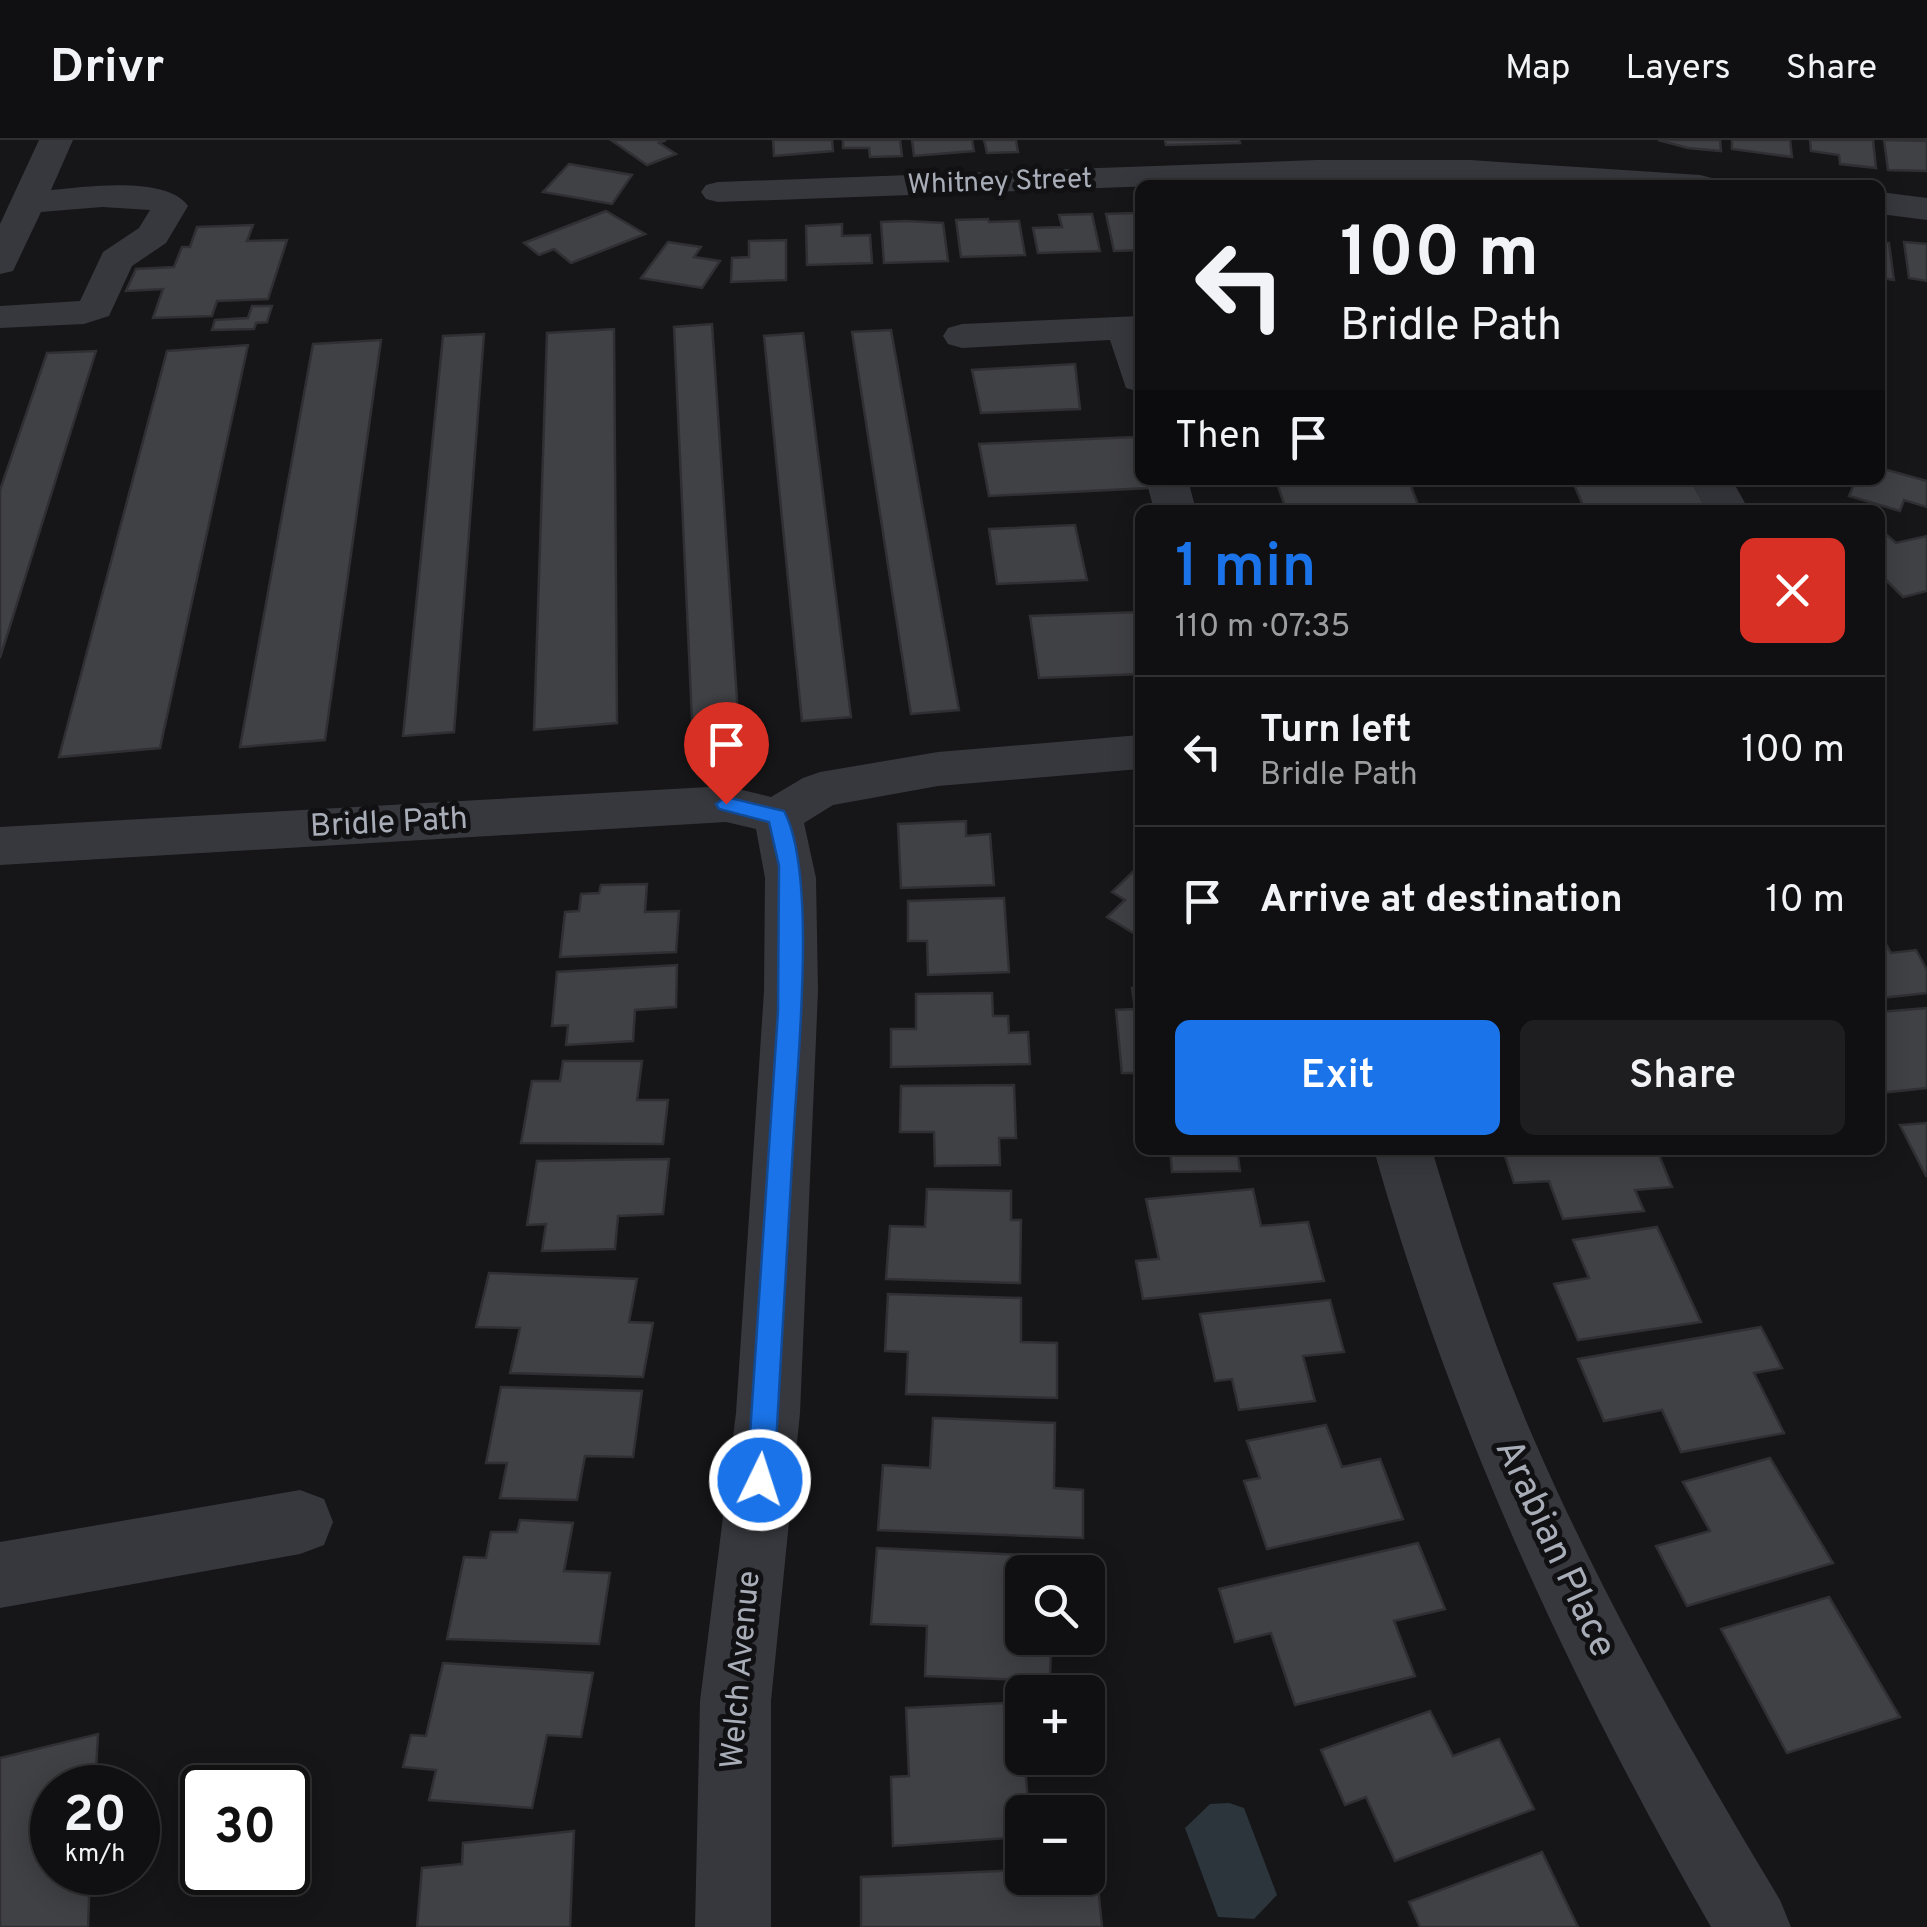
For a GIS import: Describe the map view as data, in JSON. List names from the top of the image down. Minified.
{"streets":{"street":["Whitney Street","Bridle Path","Arabian Place","Welch Avenue"]},"crossings":[["Bridle Path","Welch Avenue"]],"page":{"header":"Drivr","nav":["Map","Layers","Share"],"turn":["100 m","Bridle Path"],"then":"Then","heading":["1 min","110 m · 07:35"],"list":[{"name":"Turn left","note":"Bridle Path","value":"100 m"},{"name":"Arrive at destination","value":"10 m"}],"buttons":["Exit","Share"],"map_buttons":["+","−"],"speed":"20 km/h","limit":"30"}}
